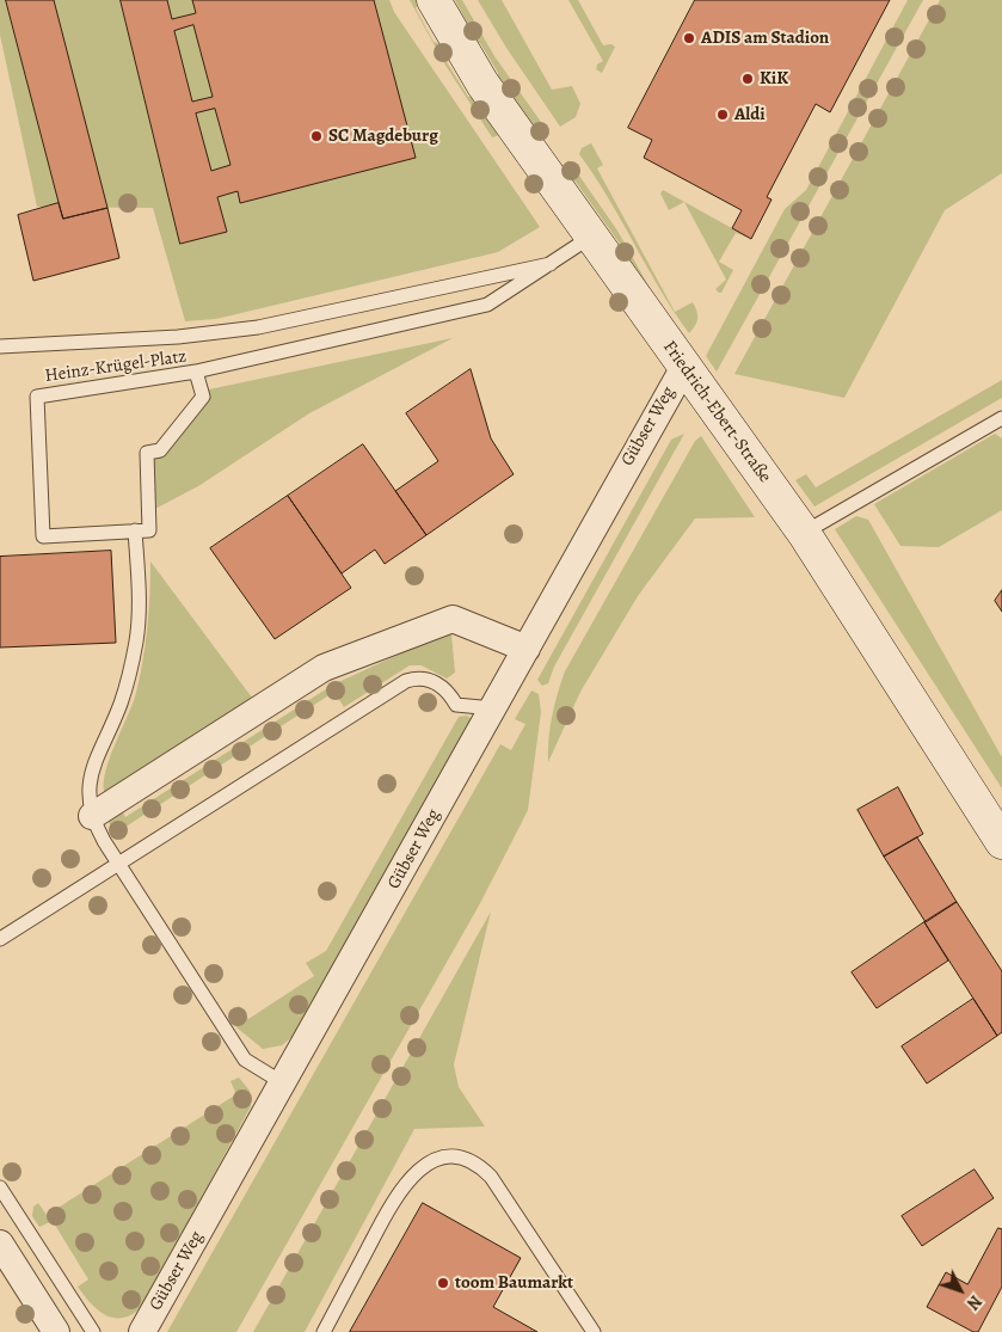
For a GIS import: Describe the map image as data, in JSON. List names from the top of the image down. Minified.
{"streets":{"street":["Friedrich-Ebert-Straße","Gübser Weg"],"lane":["Heinz-Krügel-Platz"]},"crossings":[["Friedrich-Ebert-Straße","Gübser Weg"]],"places":["ADIS am Stadion","KiK","Aldi","SC Magdeburg","toom Baumarkt"],"north":"bottom right"}
